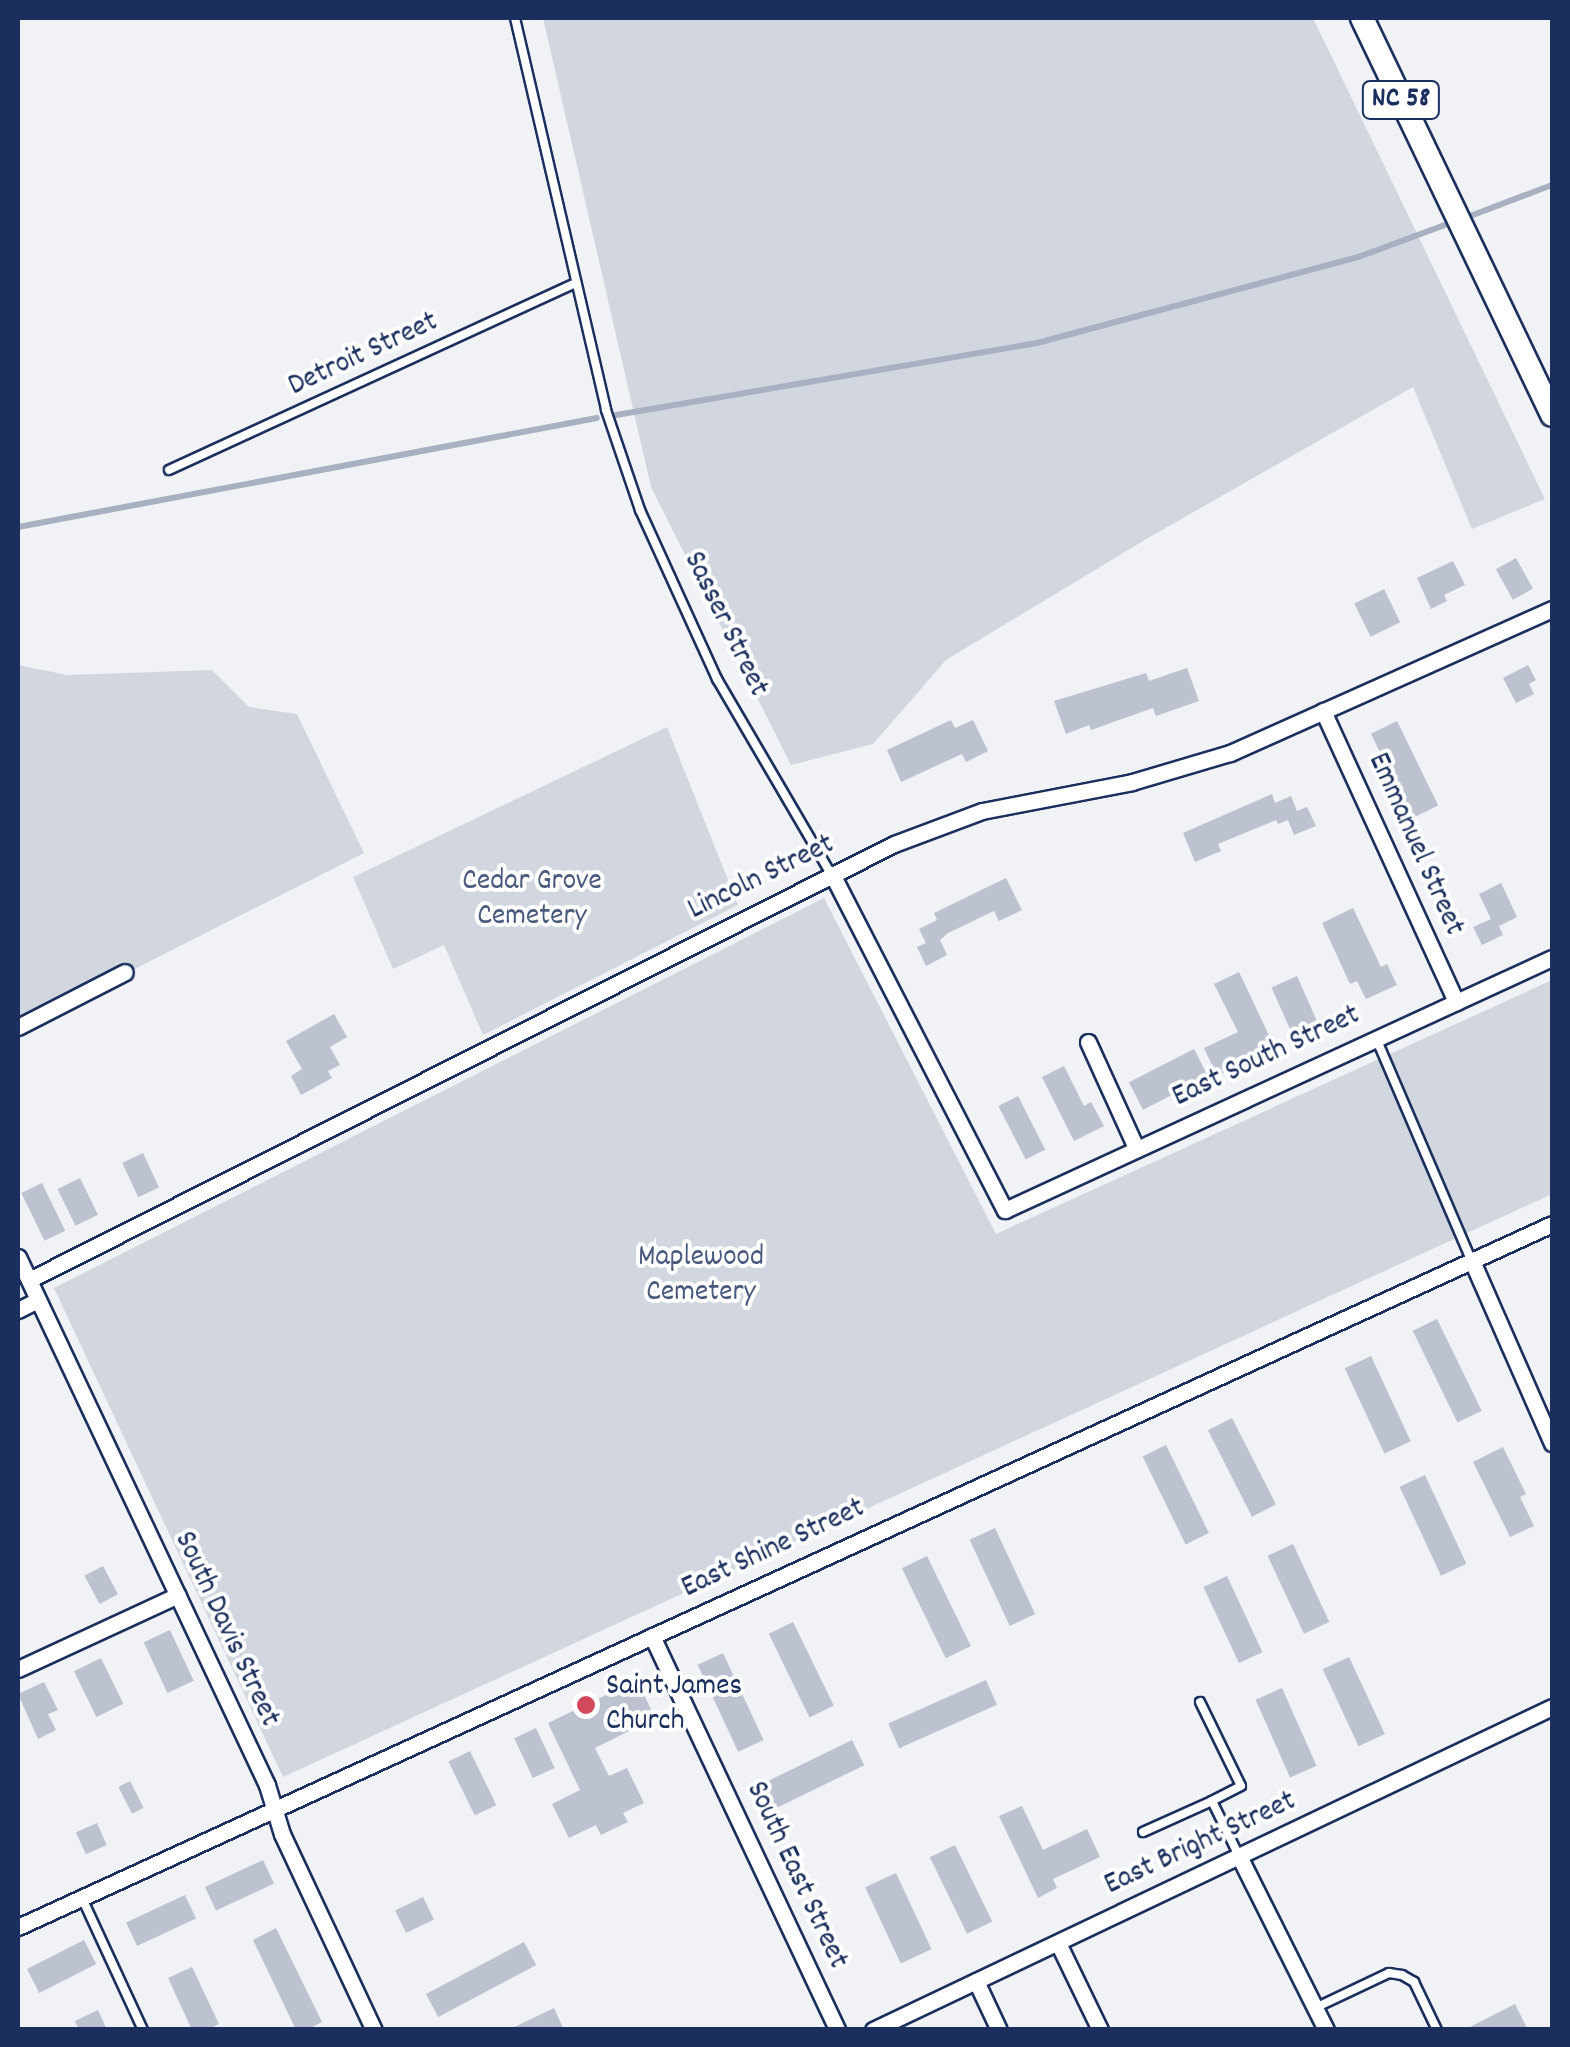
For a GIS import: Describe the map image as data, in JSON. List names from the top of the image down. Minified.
{"streets":{"main road":["NC 58"],"street":["Sasser Street","Emmanuel Street","Lincoln Street","East South Street","East Shine Street","South Davis Street","East Bright Street","South East Street"],"lane":["Detroit Street"]},"crossings":[["Detroit Street","Sasser Street"],["Sasser Street","Lincoln Street"],["Sasser Street","East South Street"],["Emmanuel Street","Lincoln Street"],["Emmanuel Street","East South Street"],["Lincoln Street","South Davis Street"],["East Shine Street","South Davis Street"],["East Shine Street","South East Street"]],"parks":["Cedar Grove Cemetery","Maplewood Cemetery"],"places":["Saint James Church"]}
